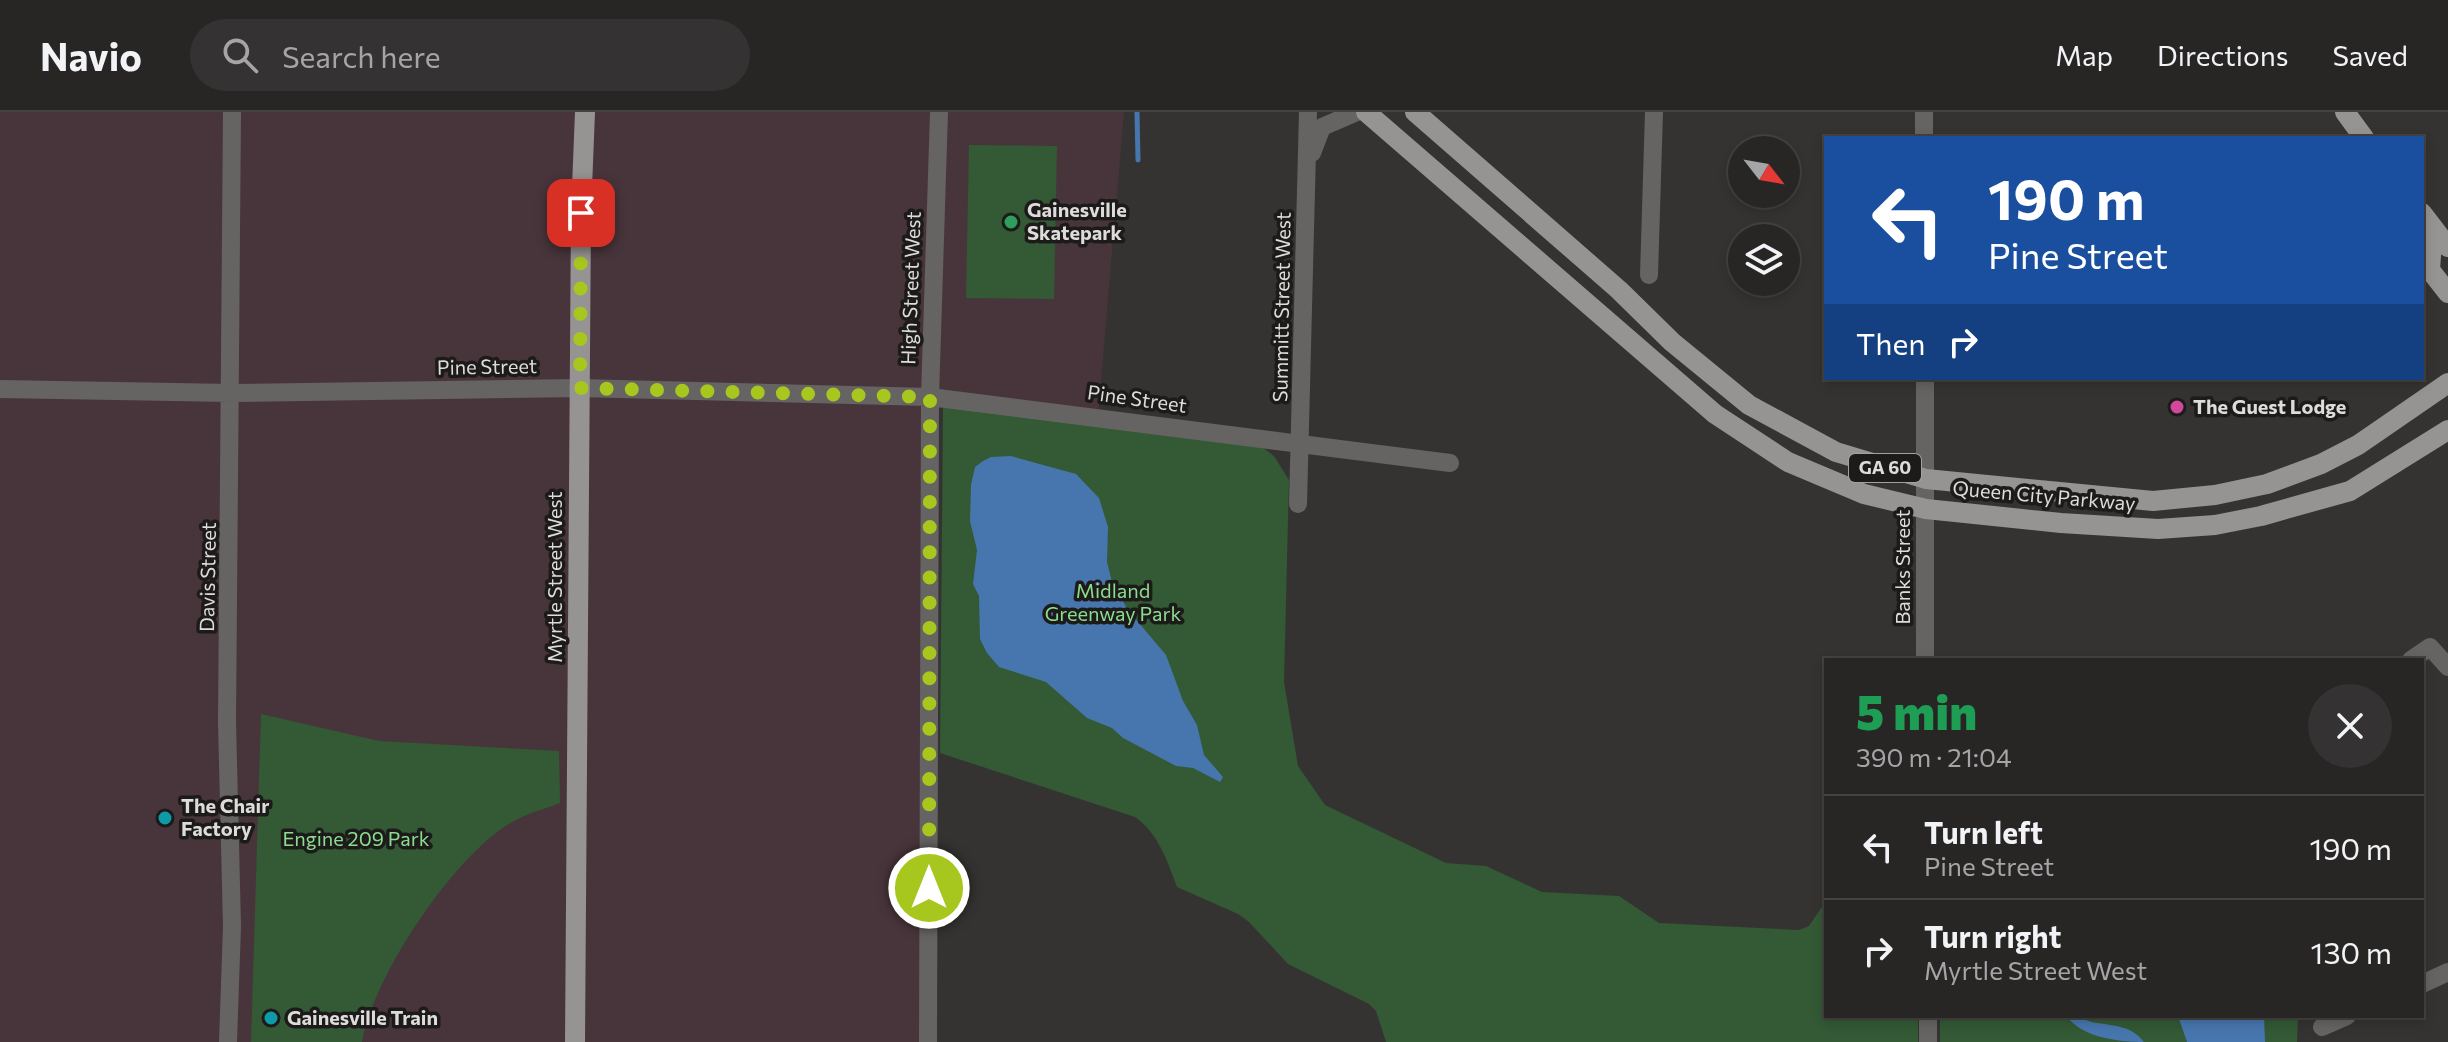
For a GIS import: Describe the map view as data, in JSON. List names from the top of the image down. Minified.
{"streets":{"main road":["GA 60","Queen City Parkway","Myrtle Street West"],"street":["High Street West","Summitt Street West","Pine Street","Banks Street","Davis Street"]},"crossings":[["High Street West","Pine Street"],["Summitt Street West","Pine Street"],["Pine Street","Davis Street"],["Pine Street","Myrtle Street West"],["Queen City Parkway","Banks Street"]],"parks":["Midland Greenway Park","Engine 209 Park"],"places":["Gainesville Skatepark","The Guest Lodge","The Chair Factory","Gainesville Train"],"north":"bottom right","page":{"header":"Navio","search":"Search here","nav":["Map","Directions","Saved"],"turn":["190 m","Pine Street"],"then":"Then","heading":["5 min","390 m · 21:04"],"list":[{"name":"Turn left","note":"Pine Street","value":"190 m"},{"name":"Turn right","note":"Myrtle Street West","value":"130 m"}]}}
